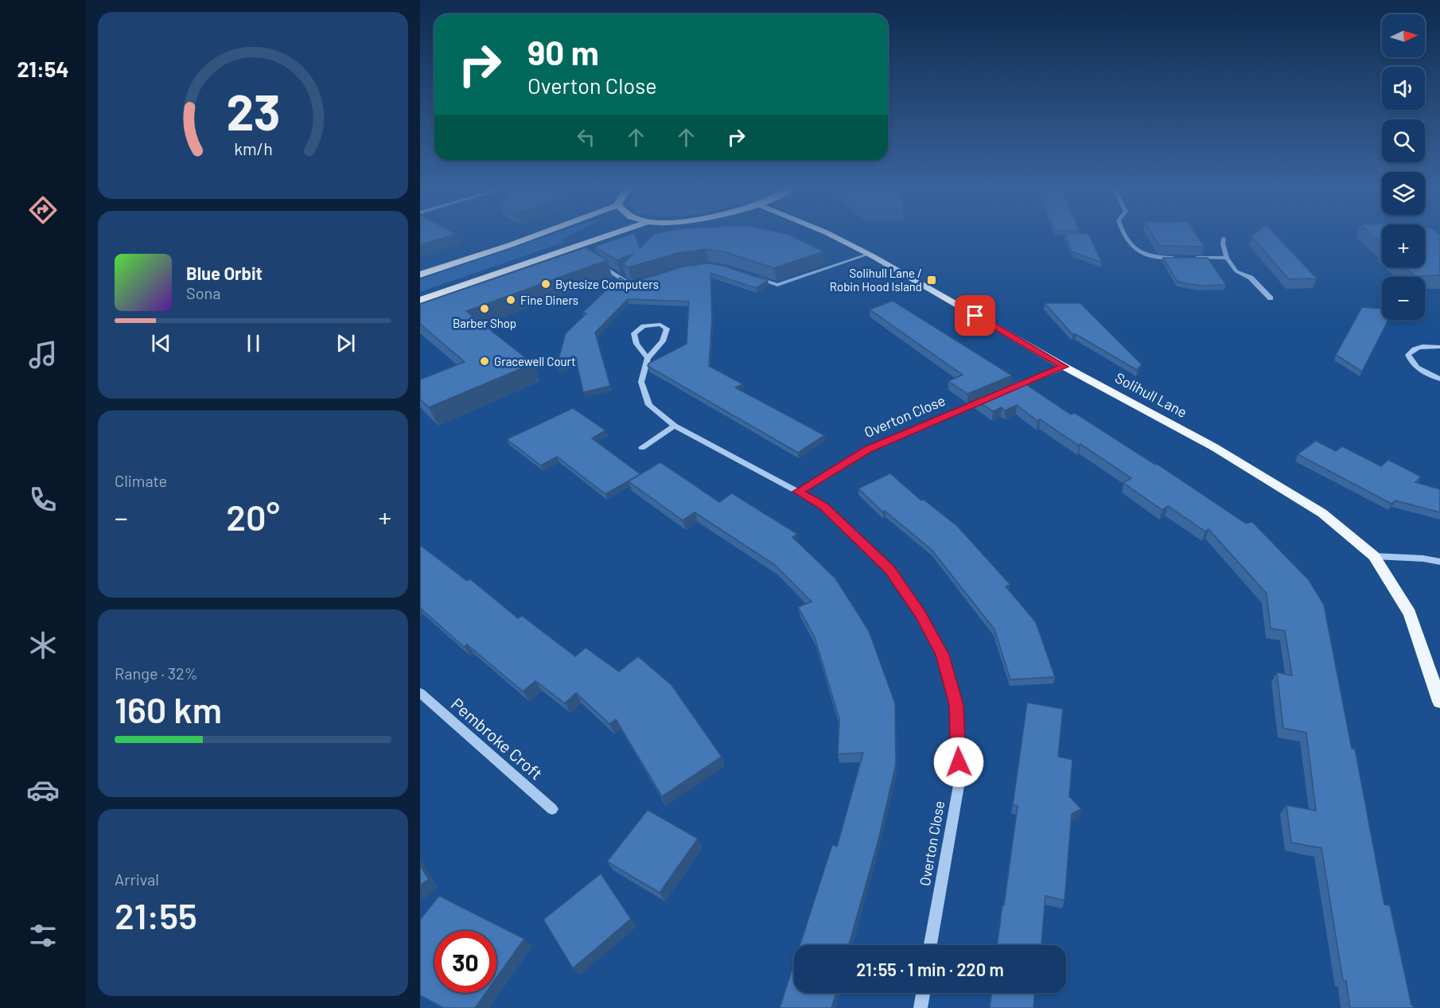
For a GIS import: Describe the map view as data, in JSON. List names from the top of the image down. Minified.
{"streets":{"main road":["Solihull Lane"],"street":["Overton Close","Pembroke Croft"]},"crossings":[["Solihull Lane","Overton Close"]],"places":{"transit":["Solihull Lane / Robin Hood Island"],"other":["Bytesize Computers","Fine Diners","Barber Shop","Gracewell Court"]},"north":"right","page":{"tabs":"21:54","map_buttons":["+","−"],"turn":["90 m","Overton Close"],"song":["Blue Orbit","Sona"],"tile":["Climate",["Range · 32%","160 km"],["Arrival","21:55"]],"heat":["−","20°","+"],"limit":"30","trip":"21:55 · 1 min · 220 m","gauge":["23","km/h"]}}
